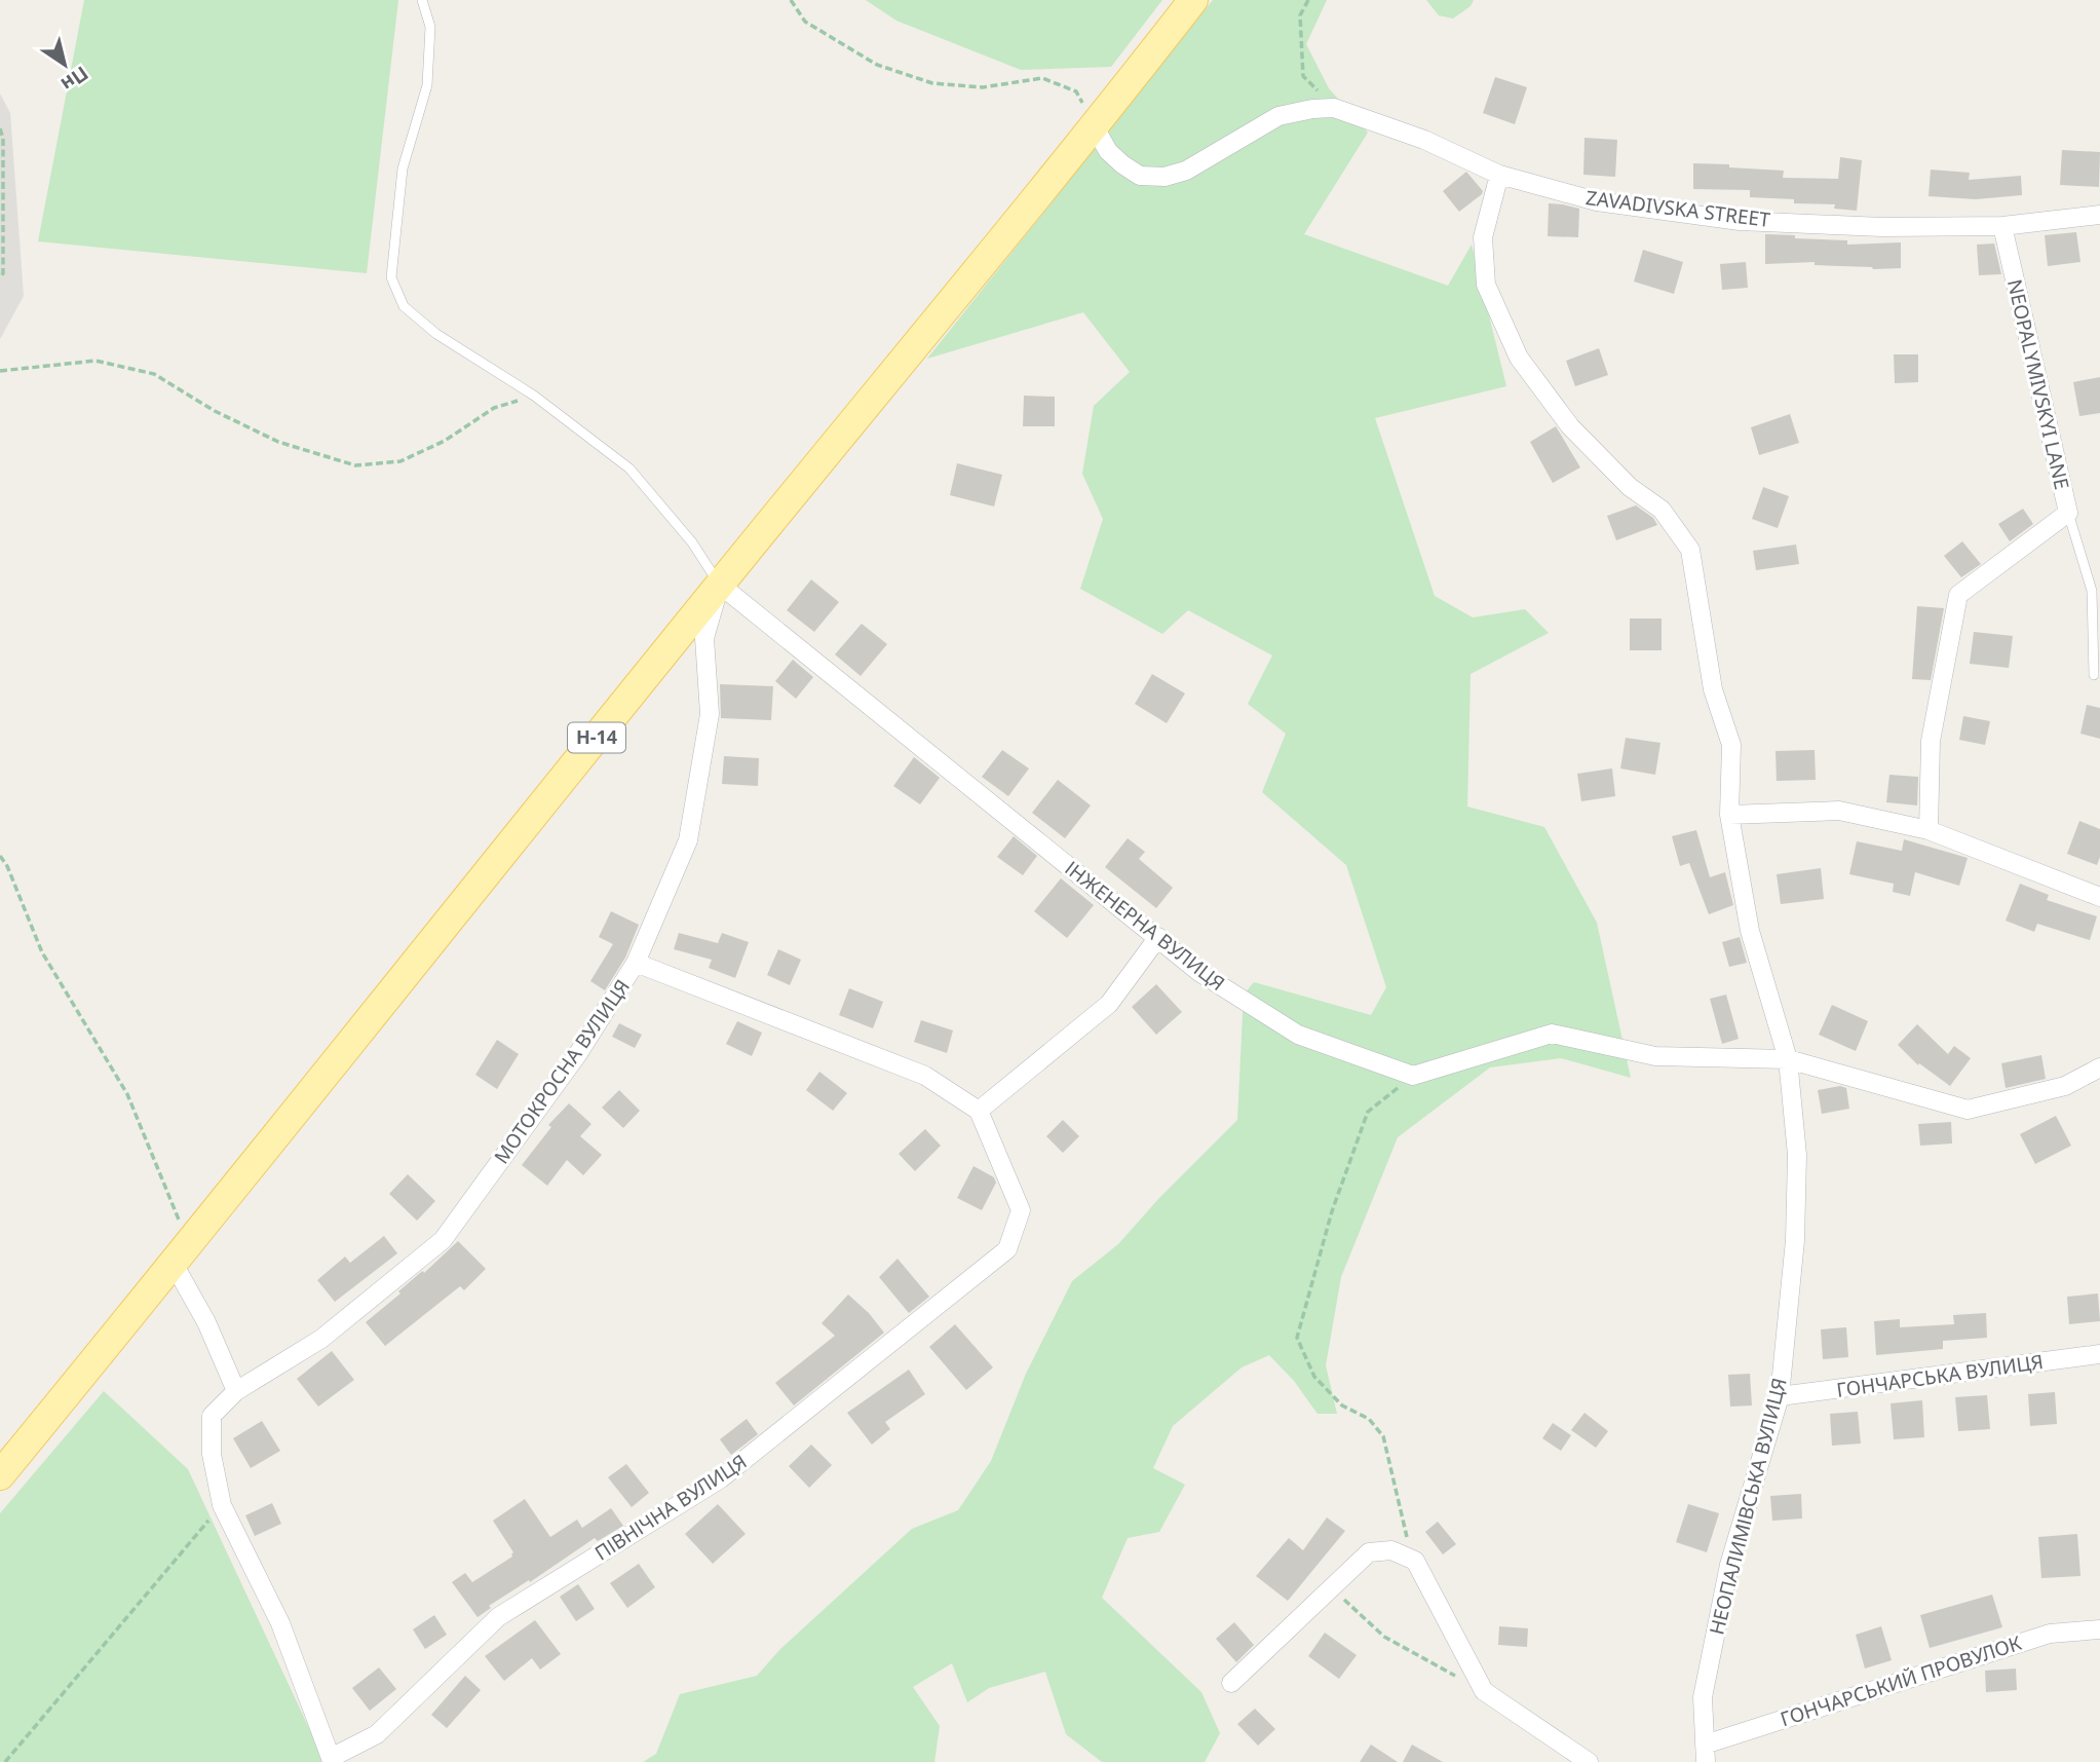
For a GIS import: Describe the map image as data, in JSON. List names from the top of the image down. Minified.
{"streets":{"main road":["Н-14"],"street":["ZAVADIVSKA STREET","NEOPALYMIVSKYI LANE","ІНЖЕНЕРНА ВУЛИЦЯ","МОТОКРОСНА ВУЛИЦЯ","ГОНЧАРСЬКА ВУЛИЦЯ","НЕОПАЛИМІВСЬКА ВУЛИЦЯ","ПІВНІЧНА ВУЛИЦЯ","ГОНЧАРСЬКИЙ ПРОВУЛОК"]},"crossings":[["ZAVADIVSKA STREET","NEOPALYMIVSKYI LANE"],["ZAVADIVSKA STREET","Н-14"],["ZAVADIVSKA STREET","НЕОПАЛИМІВСЬКА ВУЛИЦЯ"],["Н-14","ІНЖЕНЕРНА ВУЛИЦЯ"],["МОТОКРОСНА ВУЛИЦЯ","ПІВНІЧНА ВУЛИЦЯ"],["ГОНЧАРСЬКА ВУЛИЦЯ","НЕОПАЛИМІВСЬКА ВУЛИЦЯ"],["НЕОПАЛИМІВСЬКА ВУЛИЦЯ","ГОНЧАРСЬКИЙ ПРОВУЛОК"]],"north":"bottom right"}
